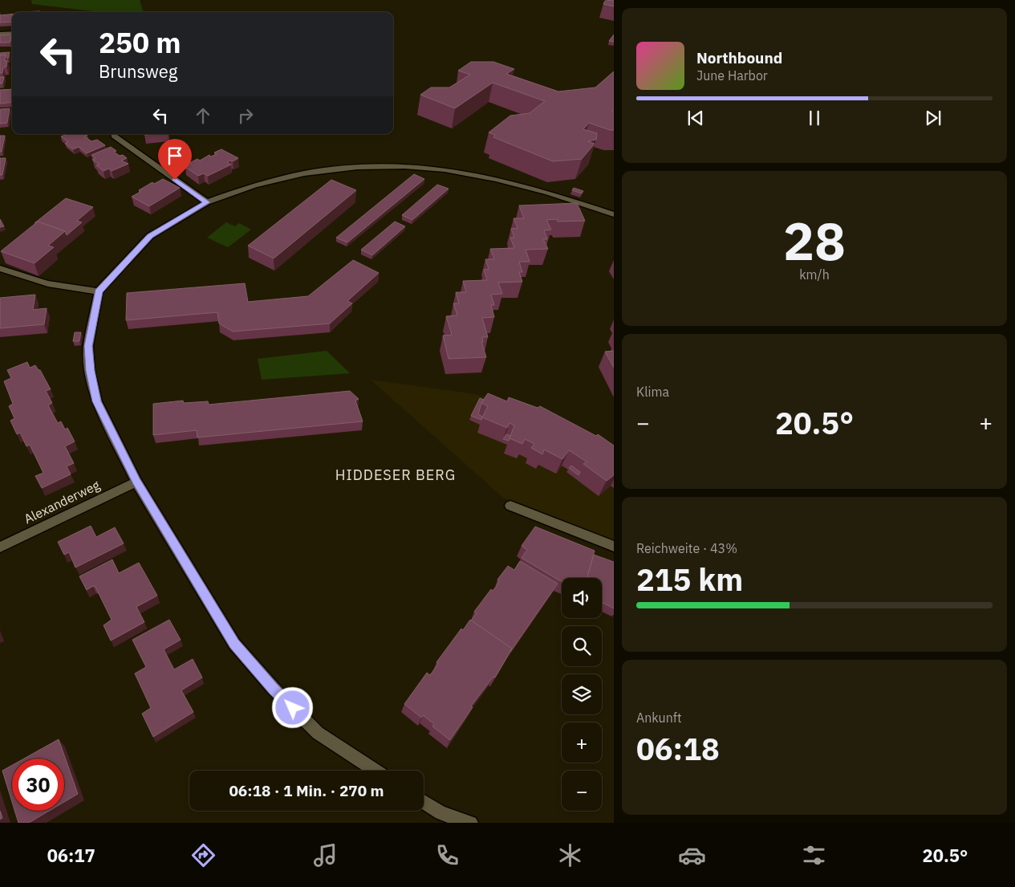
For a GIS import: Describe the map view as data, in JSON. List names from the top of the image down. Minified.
{"streets":{"street":["Alexanderweg"]},"districts":["HIDDESER BERG"],"page":{"turn":["250 m","Brunsweg"],"song":["Northbound","June Harbor"],"tile":[["28","km/h"],"Klima",["Reichweite · 43%","215 km"],["Ankunft","06:18"]],"heat":["−","20.5°","+"],"map_buttons":["+","−"],"limit":"30","trip":"06:18 · 1 Min. · 270 m","tabs":["06:17","20.5°"]}}
